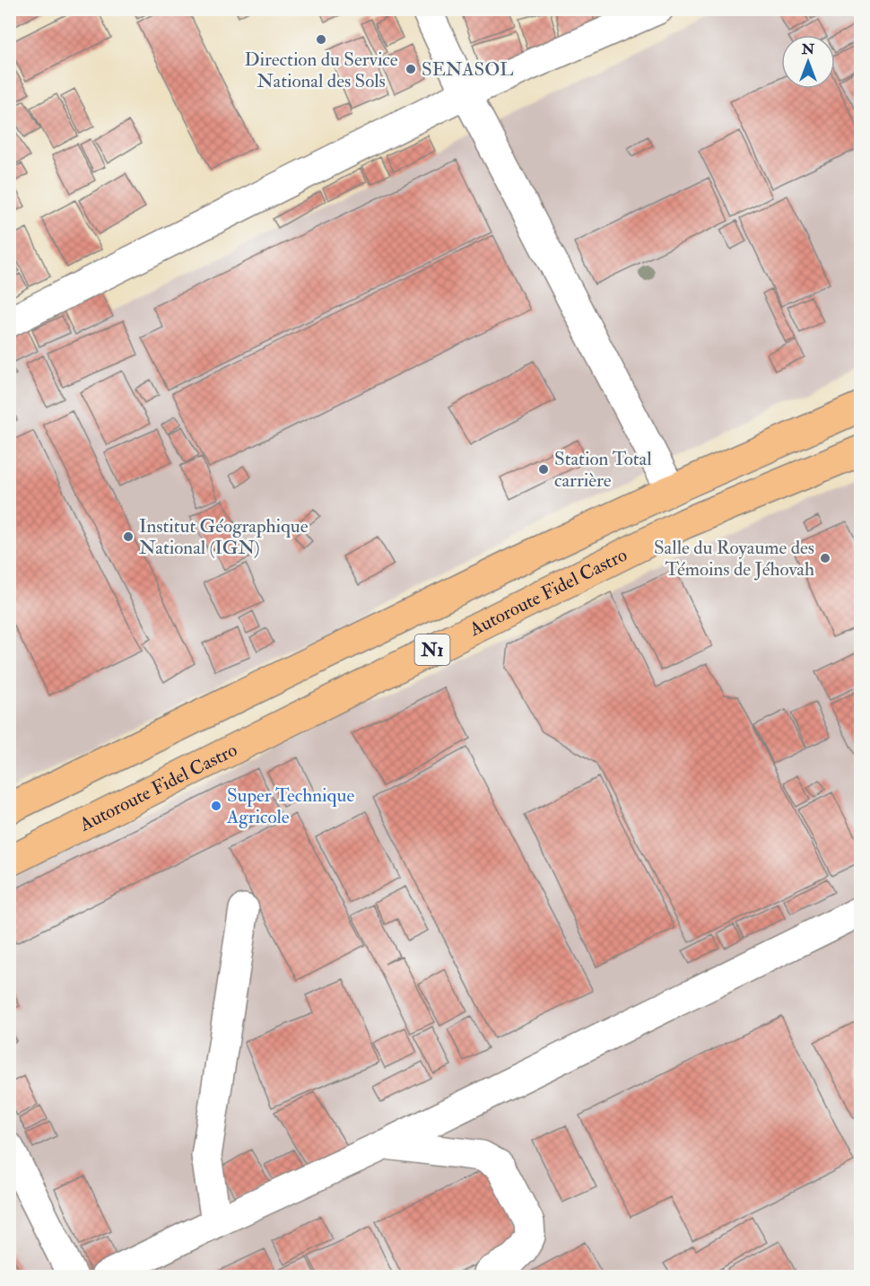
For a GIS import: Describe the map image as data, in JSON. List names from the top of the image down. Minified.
{"streets":{"highway":["Autoroute Fidel Castro","N1"]},"places":["Direction du Service National des Sols","SENASOL","Station Total carrière","Institut Géographique National (IGN)","Salle du Royaume des Témoins de Jéhovah","Super Technique Agricole"],"north":"top"}
